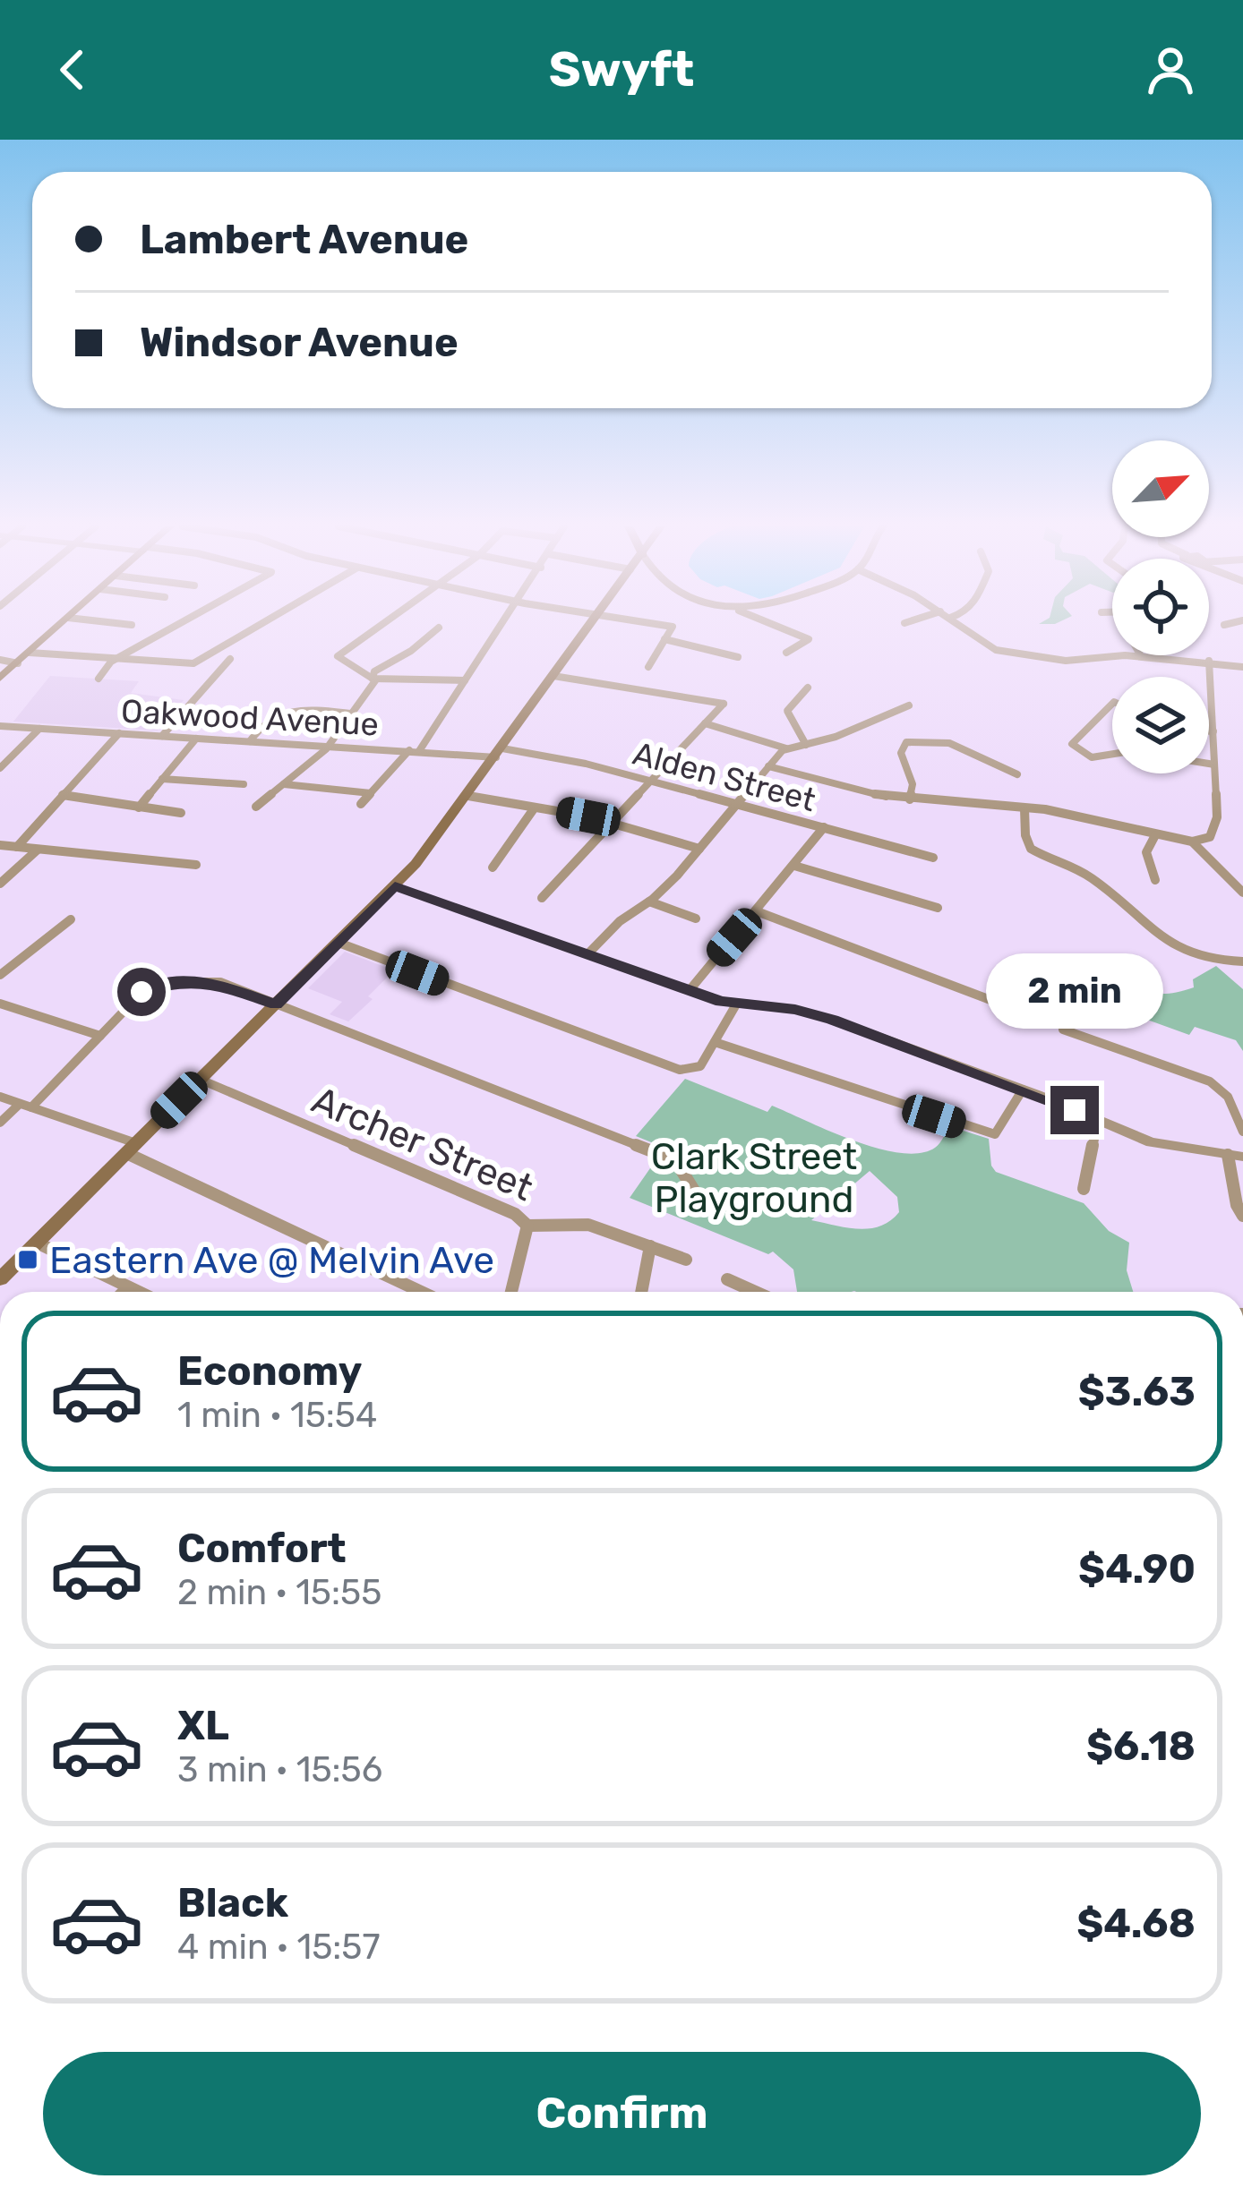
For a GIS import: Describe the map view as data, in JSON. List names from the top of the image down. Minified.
{"streets":{"street":["Oakwood Avenue","Alden Street","Archer Street"]},"crossings":[["Oakwood Avenue","Alden Street"]],"parks":["Clark Street Playground"],"places":{"transit":["Eastern Ave @ Melvin Ave"]},"north":"top right","page":{"header":"Swyft","banner":["Lambert Avenue","Windsor Avenue"],"bubble":"2 min","list":[{"name":"Economy","note":"1 min · 15:54","value":"$3.63"},{"name":"Comfort","note":"2 min · 15:55","value":"$4.90"},{"name":"XL","note":"3 min · 15:56","value":"$6.18"},{"name":"Black","note":"4 min · 15:57","value":"$4.68"}],"buttons":"Confirm"}}
